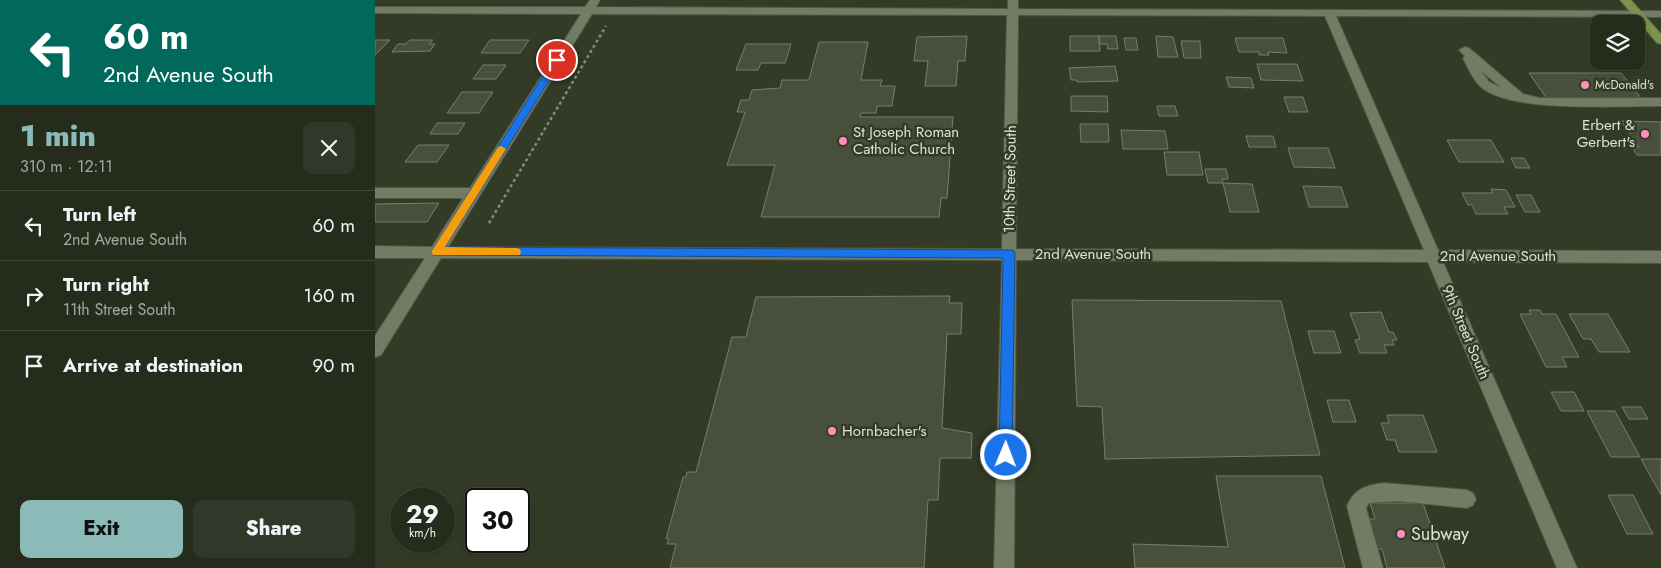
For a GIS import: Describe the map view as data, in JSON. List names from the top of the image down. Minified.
{"streets":{"street":["10th Street South","2nd Avenue South","9th Street South"]},"crossings":[["10th Street South","2nd Avenue South"],["2nd Avenue South","9th Street South"]],"places":["McDonald's","Erbert & Gerbert's","St Joseph Roman Catholic Church","Hornbacher's","Subway"],"page":{"turn":["60 m","2nd Avenue South"],"heading":["1 min","310 m · 12:11"],"list":[{"name":"Turn left","note":"2nd Avenue South","value":"60 m"},{"name":"Turn right","note":"11th Street South","value":"160 m"},{"name":"Arrive at destination","value":"90 m"}],"speed":"29 km/h","limit":"30","buttons":["Exit","Share"]}}
